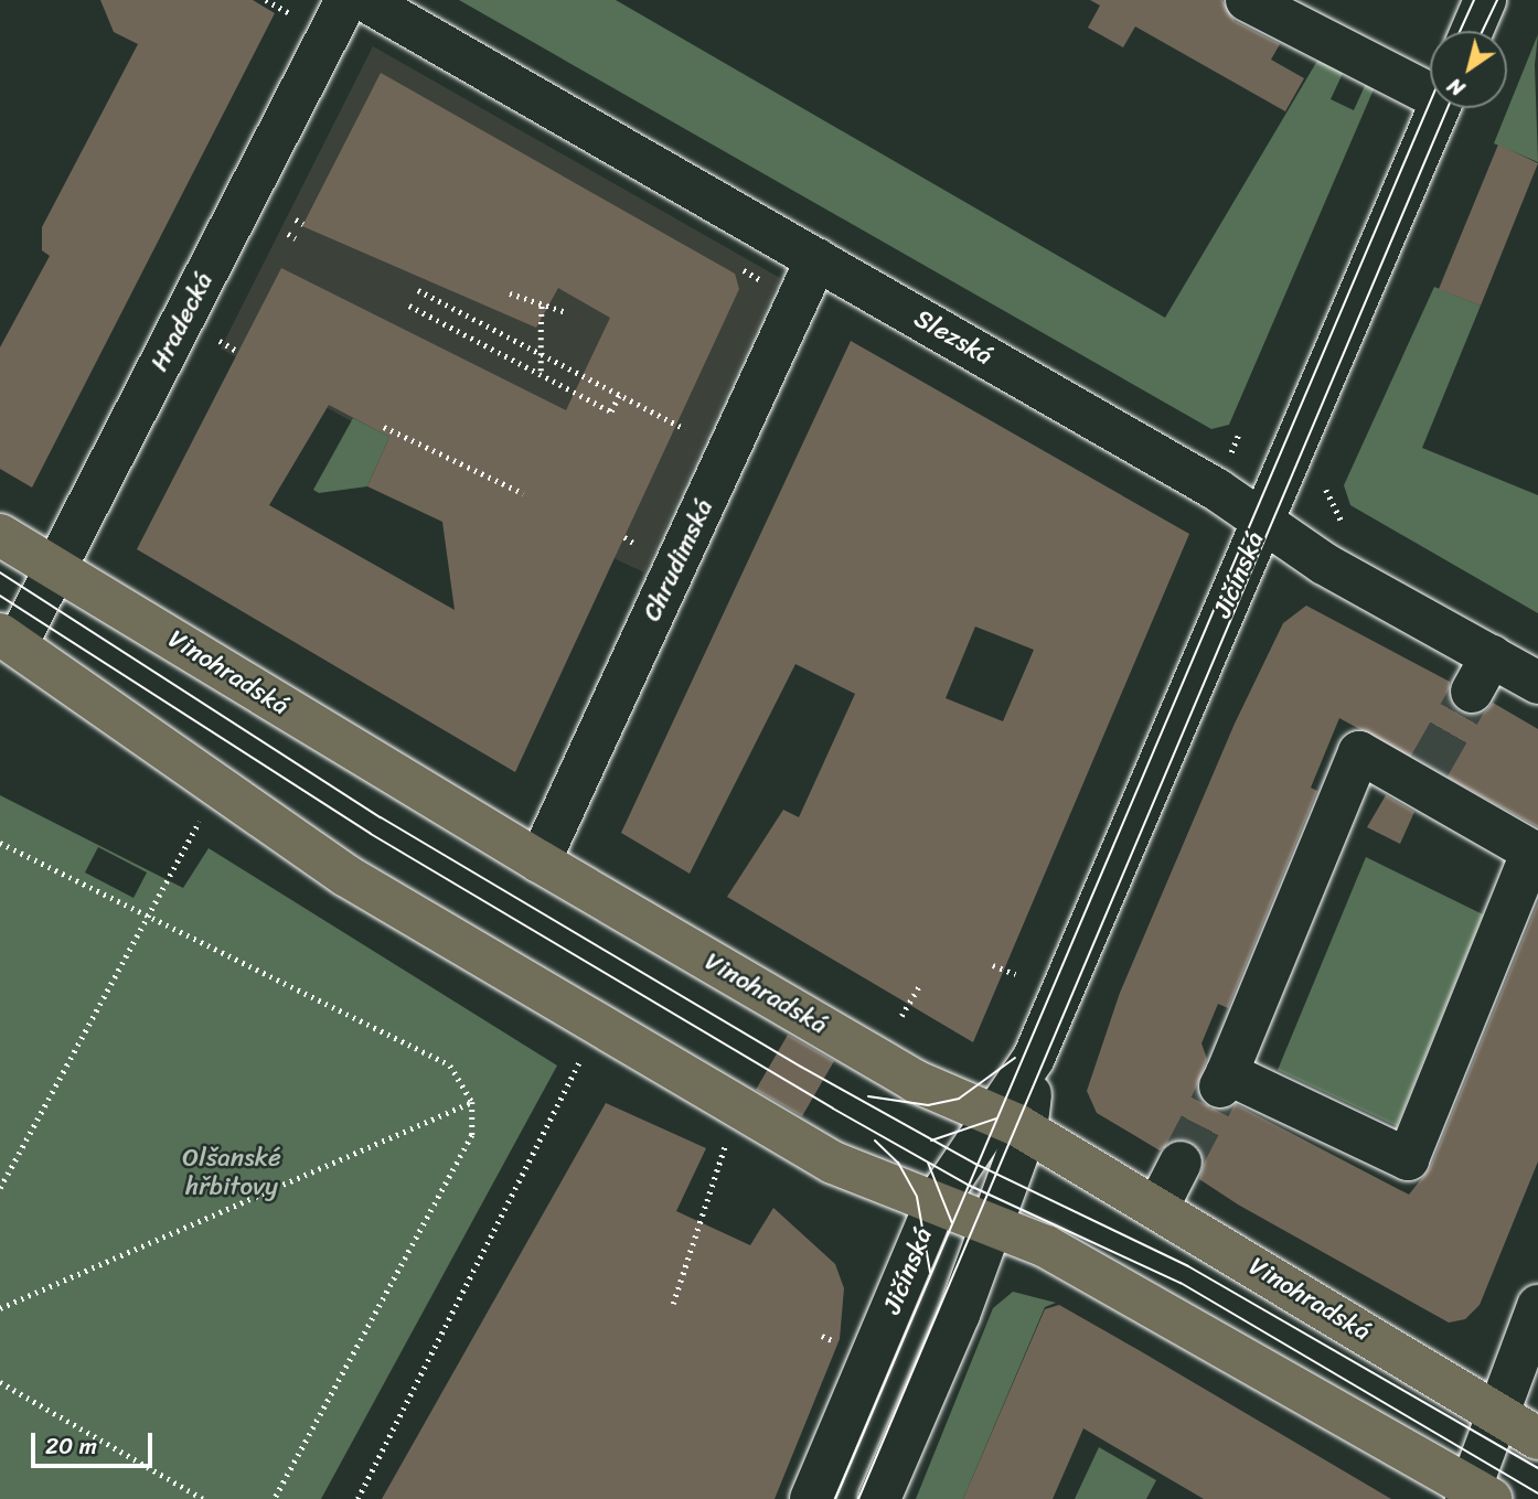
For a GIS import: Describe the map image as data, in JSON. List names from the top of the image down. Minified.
{"streets":{"main road":["Vinohradská"],"street":["Hradecká","Slezská","Chrudimská","Jičínská"]},"crossings":[["Hradecká","Vinohradská"],["Slezská","Chrudimská"],["Slezská","Jičínská"],["Chrudimská","Vinohradská"],["Jičínská","Vinohradská"]],"parks":["Olšanské hřbitovy"],"scale_bar":"20 m","north":"bottom left"}
